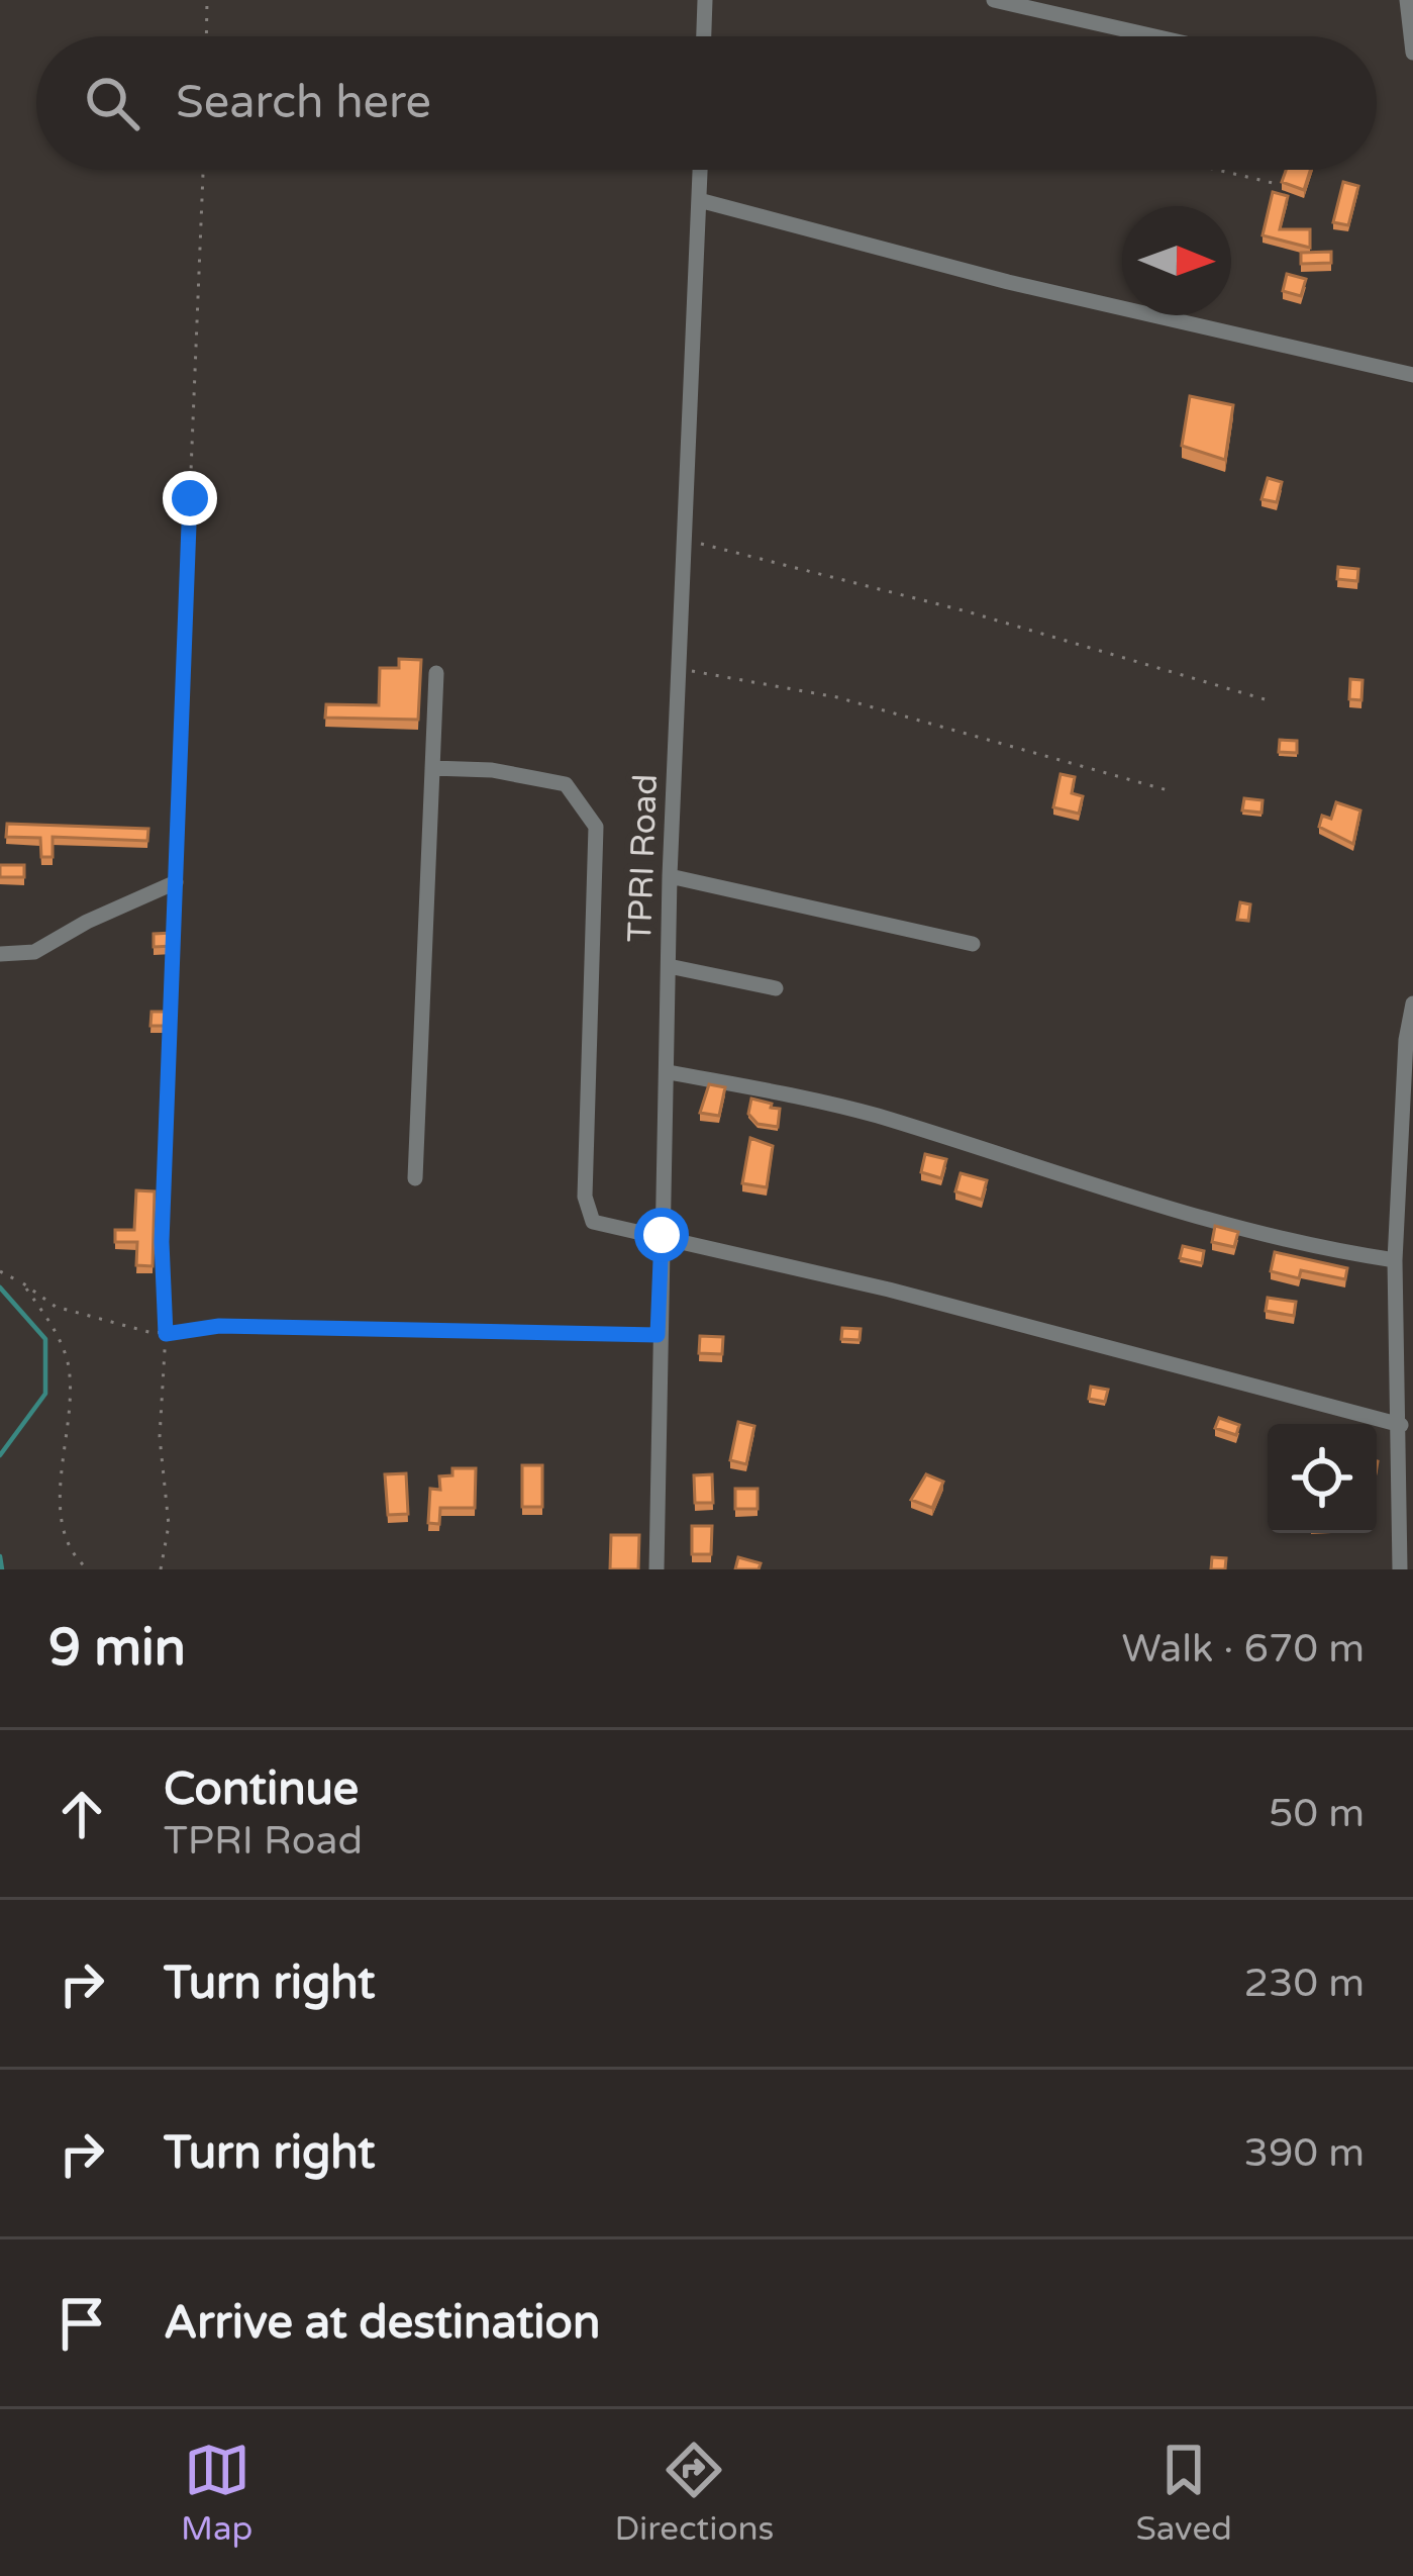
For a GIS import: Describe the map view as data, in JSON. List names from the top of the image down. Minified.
{"streets":{"street":["TPRI Road"]},"north":"right","page":{"search":"Search here","heading":["9 min","Walk · 670 m"],"list":[["Continue","TPRI Road","50 m"],["Turn right","230 m"],["Turn right","390 m"],"Arrive at destination"],"nav":["Map","Directions","Saved"]}}
